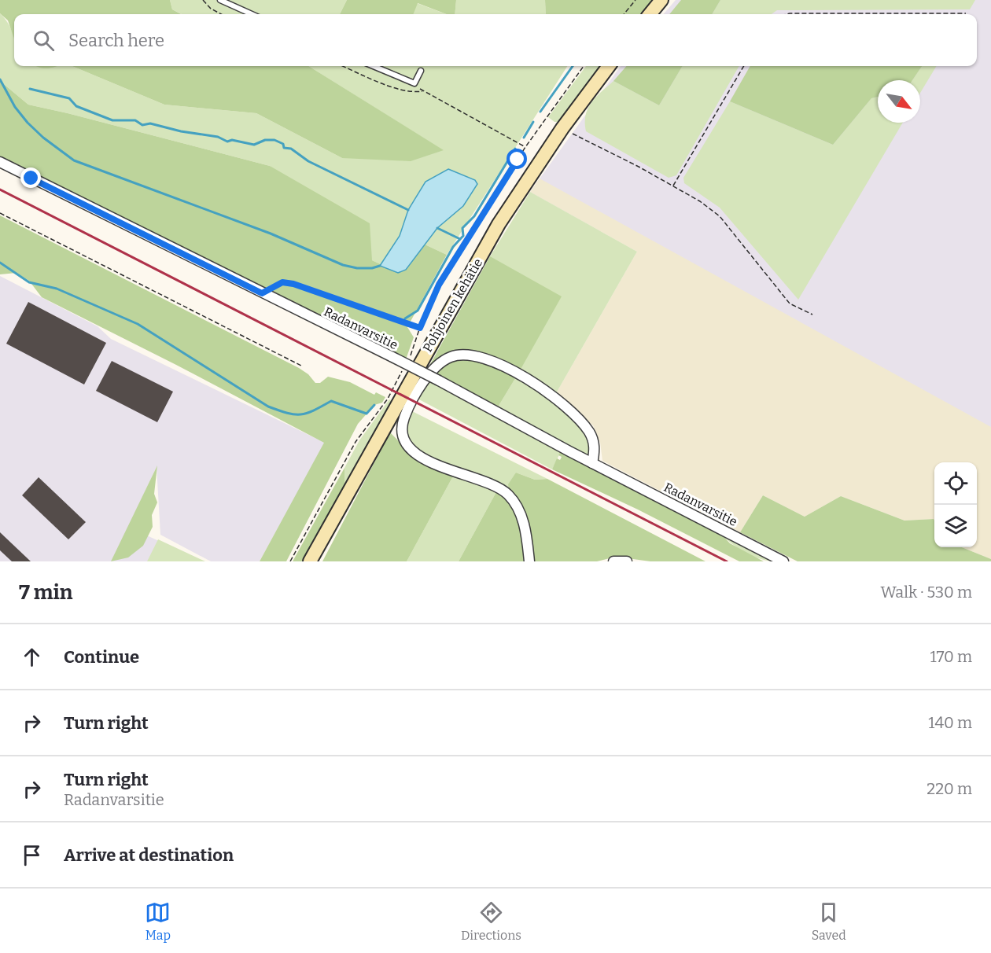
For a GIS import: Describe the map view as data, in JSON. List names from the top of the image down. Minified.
{"streets":{"main road":["Pohjoinen kehätie"],"street":["Radanvarsitie"]},"north":"bottom right","page":{"search":"Search here","heading":["7 min","Walk · 530 m"],"list":[["Continue","170 m"],["Turn right","140 m"],["Turn right","Radanvarsitie","220 m"],"Arrive at destination"],"nav":["Map","Directions","Saved"]}}
